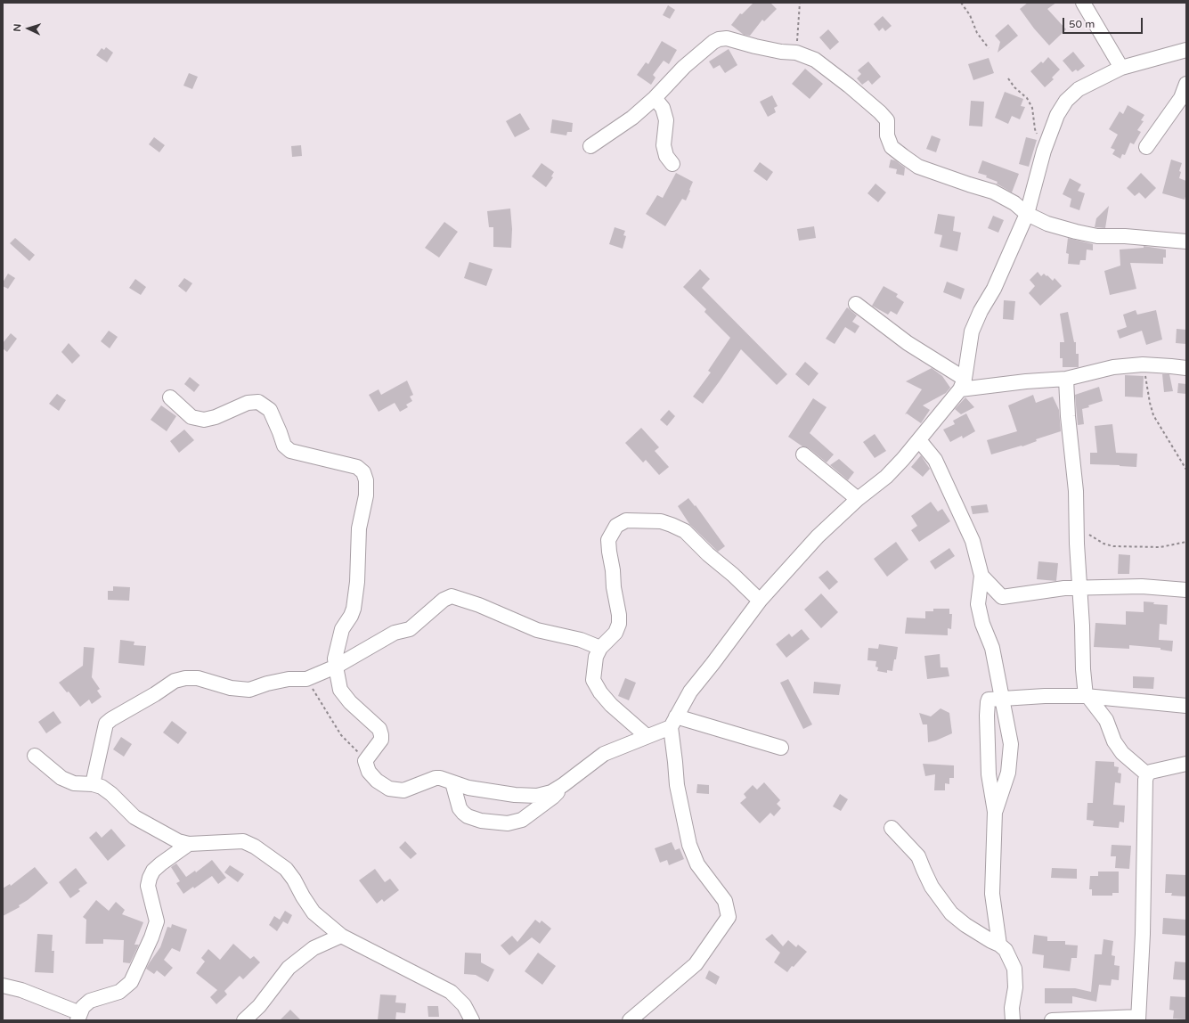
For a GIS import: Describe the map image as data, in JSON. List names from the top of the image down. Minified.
{"scale_bar":"50 m","north":"left"}
